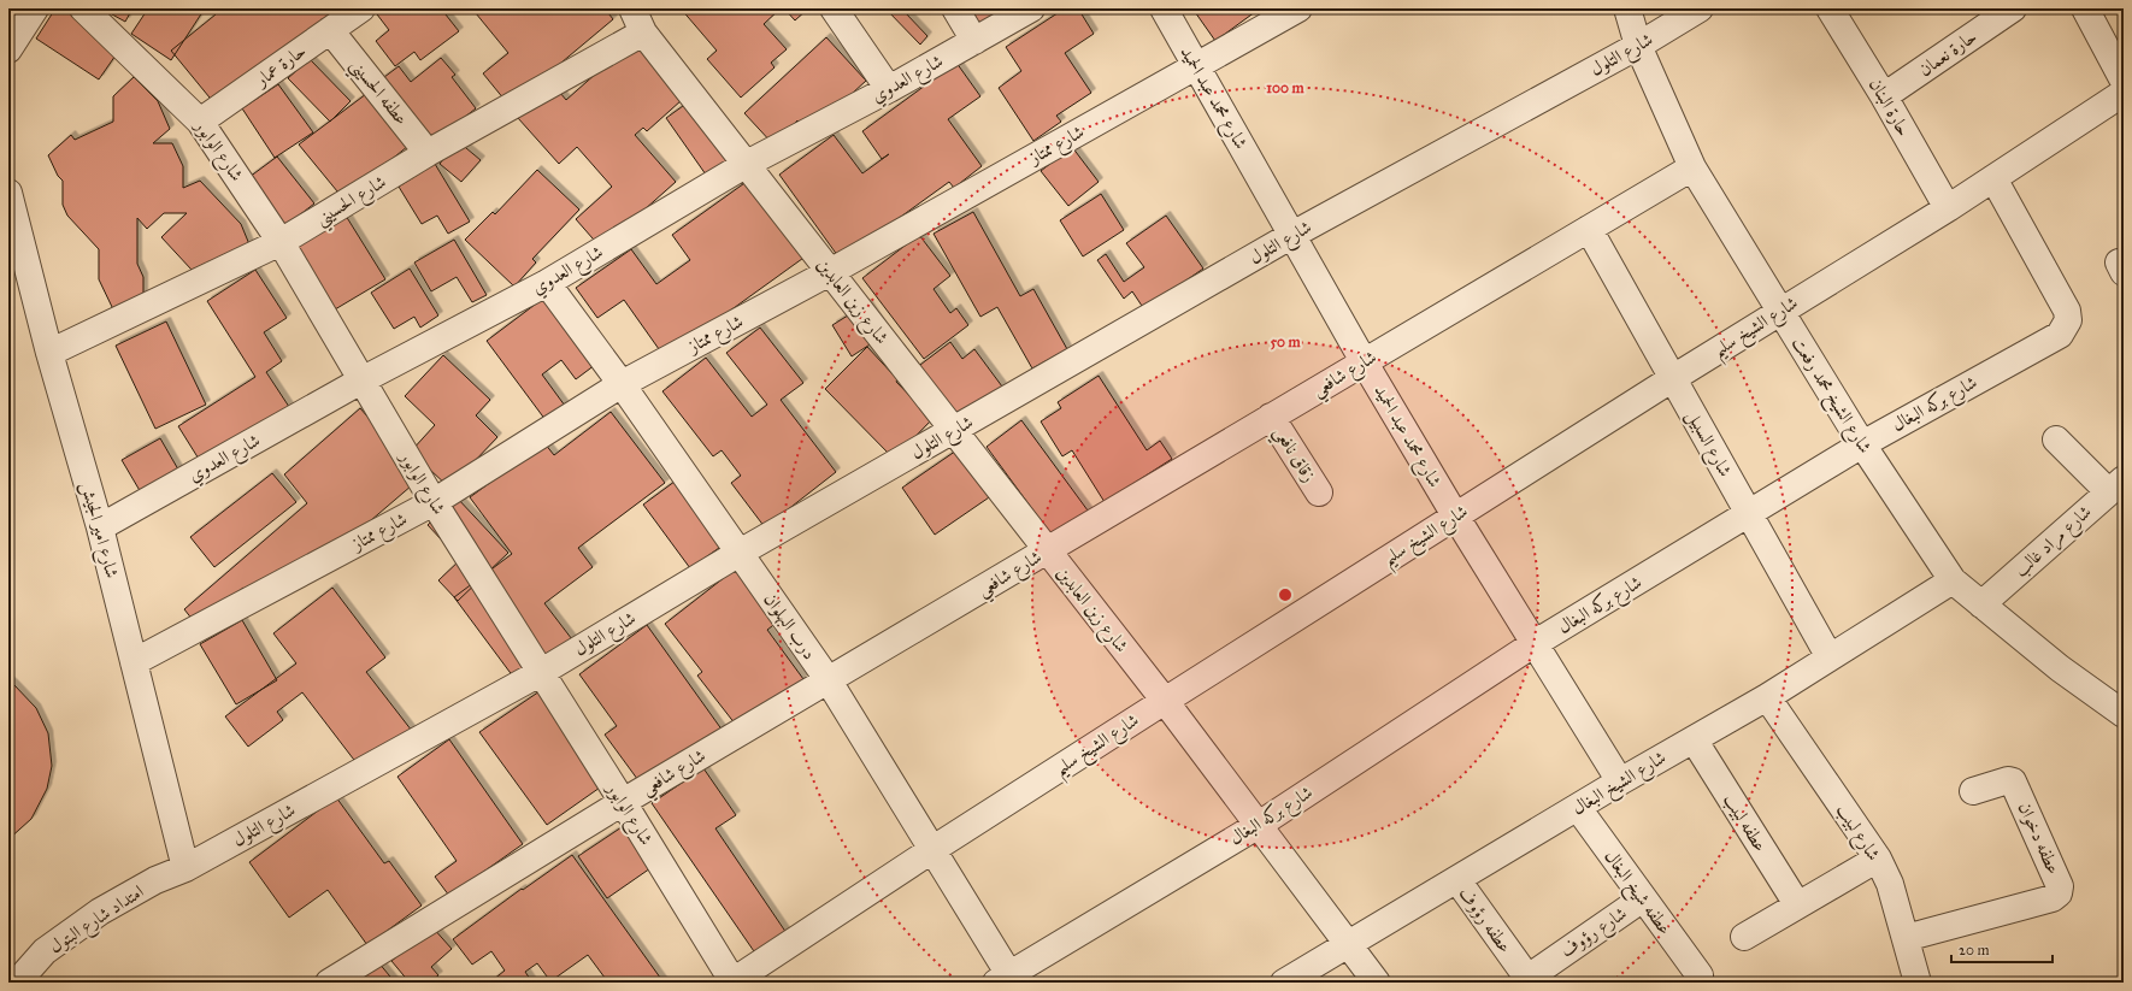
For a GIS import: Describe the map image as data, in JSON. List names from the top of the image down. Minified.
{"streets":{"street":["حارة نعمان","شارع التلول","حارة عمار","شارع العدوي","عطفه الحسيني","شارع محمد عبد الحميد","حارة البنان","شارع ممتاز","شارع الوابور","شارع الحسيني","شارع زين العابدين","شارع الشيخ سليم","شارع شافعي","شارع الشيخ محمد رفعت","شارع بركه البغال","شارع السبيل","زقاق نافعي","شارع امير الجيش","شارع مراد غالب","درب البهلوان","شارع الشيخ البغال","عطفه لبيب","شارع لبيب","عطفه دخوان","عطفه شيخ البغال","امتداد شارع البتول","عطفه رؤوف","شارع رؤوف"]},"crossings":[["حارة نعمان","حارة البنان"],["شارع التلول","شارع محمد عبد الحميد"],["شارع التلول","شارع الوابور"],["شارع التلول","شارع زين العابدين"],["شارع التلول","شارع الشيخ محمد رفعت"],["شارع التلول","شارع امير الجيش"],["شارع التلول","درب البهلوان"],["شارع التلول","امتداد شارع البتول"],["حارة عمار","عطفه الحسيني"],["حارة عمار","شارع الوابور"],["شارع العدوي","شارع الوابور"],["شارع العدوي","شارع زين العابدين"],["شارع العدوي","شارع امير الجيش"],["شارع العدوي","درب البهلوان"],["عطفه الحسيني","شارع الحسيني"],["شارع محمد عبد الحميد","شارع ممتاز"],["شارع محمد عبد الحميد","شارع الشيخ سليم"],["شارع محمد عبد الحميد","شارع شافعي"],["شارع محمد عبد الحميد","شارع بركه البغال"],["شارع محمد عبد الحميد","شارع الشيخ البغال"],["حارة البنان","شارع الشيخ سليم"],["شارع ممتاز","شارع الوابور"],["شارع ممتاز","شارع زين العابدين"],["شارع ممتاز","شارع امير الجيش"],["شارع ممتاز","درب البهلوان"],["شارع الوابور","شارع الحسيني"],["شارع الوابور","شارع الشيخ سليم"],["شارع الوابور","شارع شافعي"],["شارع الحسيني","شارع زين العابدين"],["شارع الحسيني","شارع امير الجيش"],["شارع زين العابدين","شارع الشيخ سليم"],["شارع زين العابدين","شارع شافعي"],["شارع زين العابدين","شارع بركه البغال"],["شارع زين العابدين","شارع الشيخ البغال"],["شارع الشيخ سليم","شارع الشيخ محمد رفعت"],["شارع الشيخ سليم","شارع بركه البغال"],["شارع الشيخ سليم","شارع السبيل"],["شارع الشيخ سليم","درب البهلوان"],["شارع شافعي","شارع الشيخ محمد رفعت"],["شارع شافعي","شارع السبيل"],["شارع شافعي","زقاق نافعي"],["شارع شافعي","درب البهلوان"],["شارع الشيخ محمد رفعت","شارع بركه البغال"],["شارع الشيخ محمد رفعت","شارع مراد غالب"],["شارع الشيخ محمد رفعت","شارع الشيخ البغال"],["شارع بركه البغال","شارع السبيل"],["شارع بركه البغال","درب البهلوان"],["شارع السبيل","شارع الشيخ البغال"],["شارع امير الجيش","امتداد شارع البتول"],["شارع الشيخ البغال","عطفه لبيب"],["شارع الشيخ البغال","شارع لبيب"],["شارع الشيخ البغال","عطفه شيخ البغال"],["شارع الشيخ البغال","عطفه رؤوف"],["شارع لبيب","عطفه دخوان"],["عطفه شيخ البغال","شارع رؤوف"],["عطفه رؤوف","شارع رؤوف"]],"scale_bar":"20 m","rings":["100 m","50 m"]}
